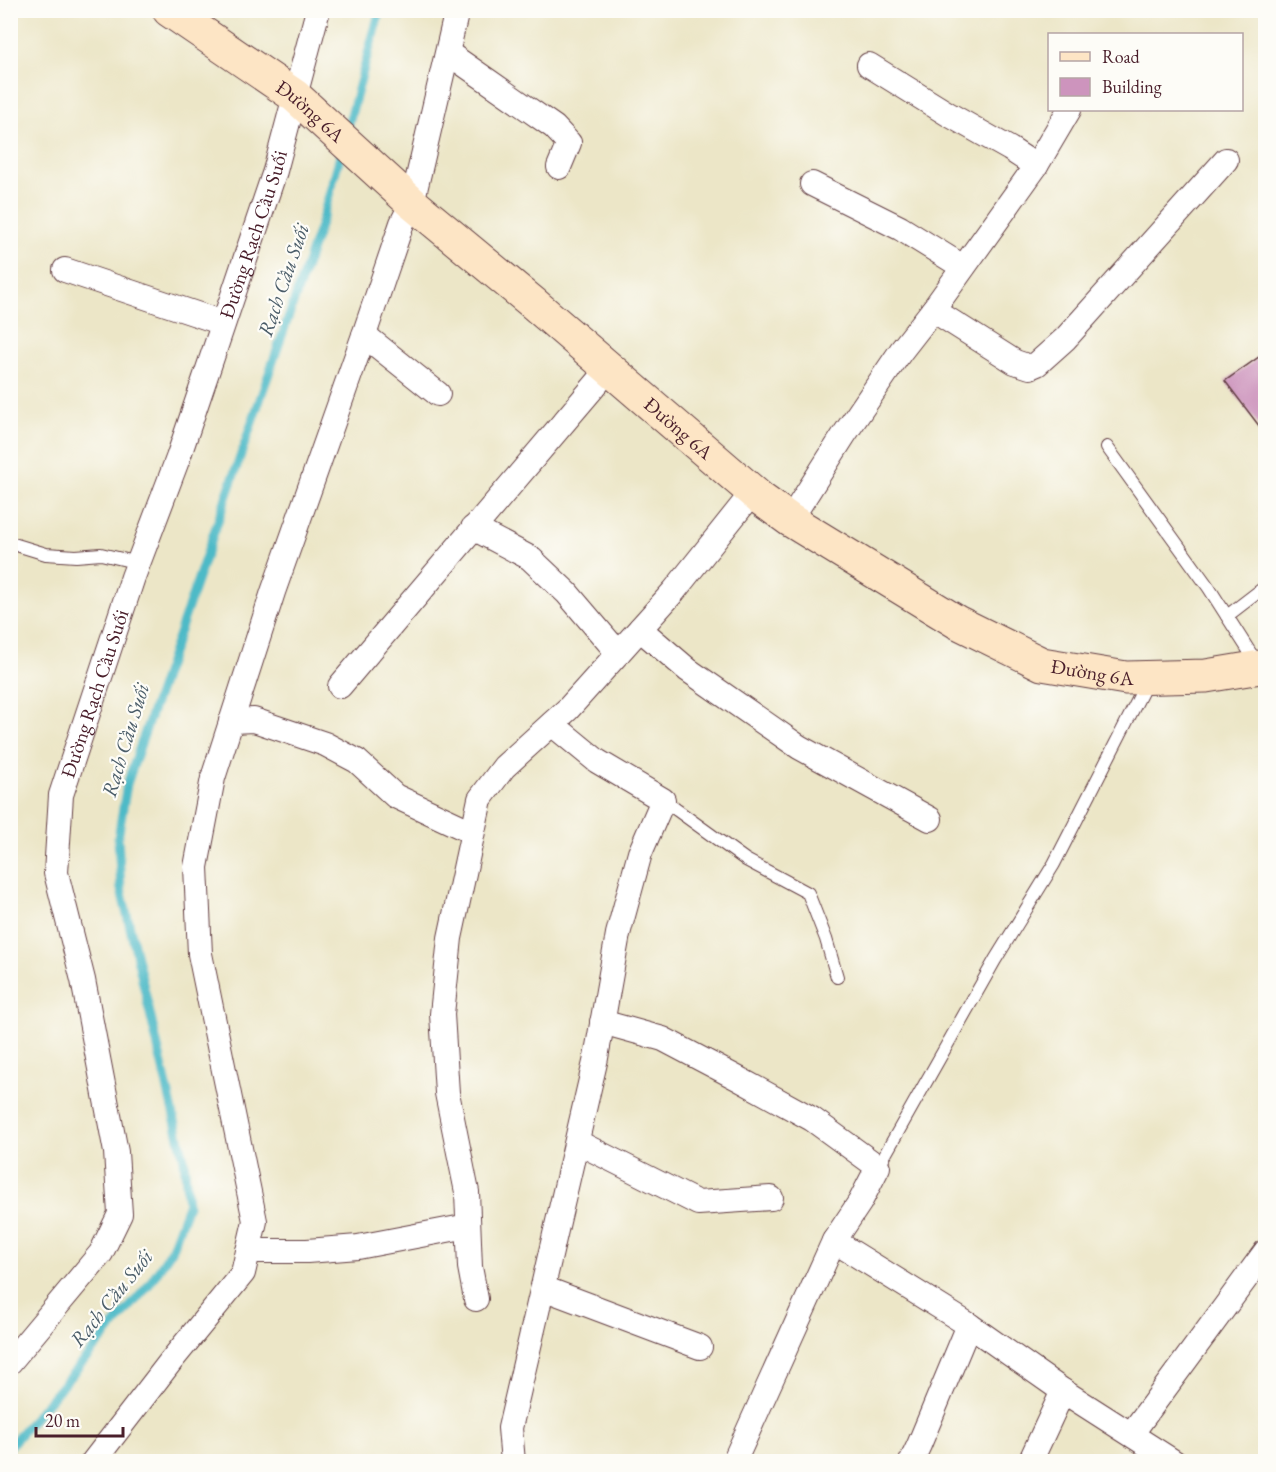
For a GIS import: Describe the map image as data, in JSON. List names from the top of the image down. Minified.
{"streets":{"street":["Đường 6A","Đường Rạch Cầu Suối"]},"crossings":[["Đường 6A","Đường Rạch Cầu Suối"]],"water":["Rạch Cầu Suối"],"legend":["Road","Building"],"scale_bar":"20 m"}
